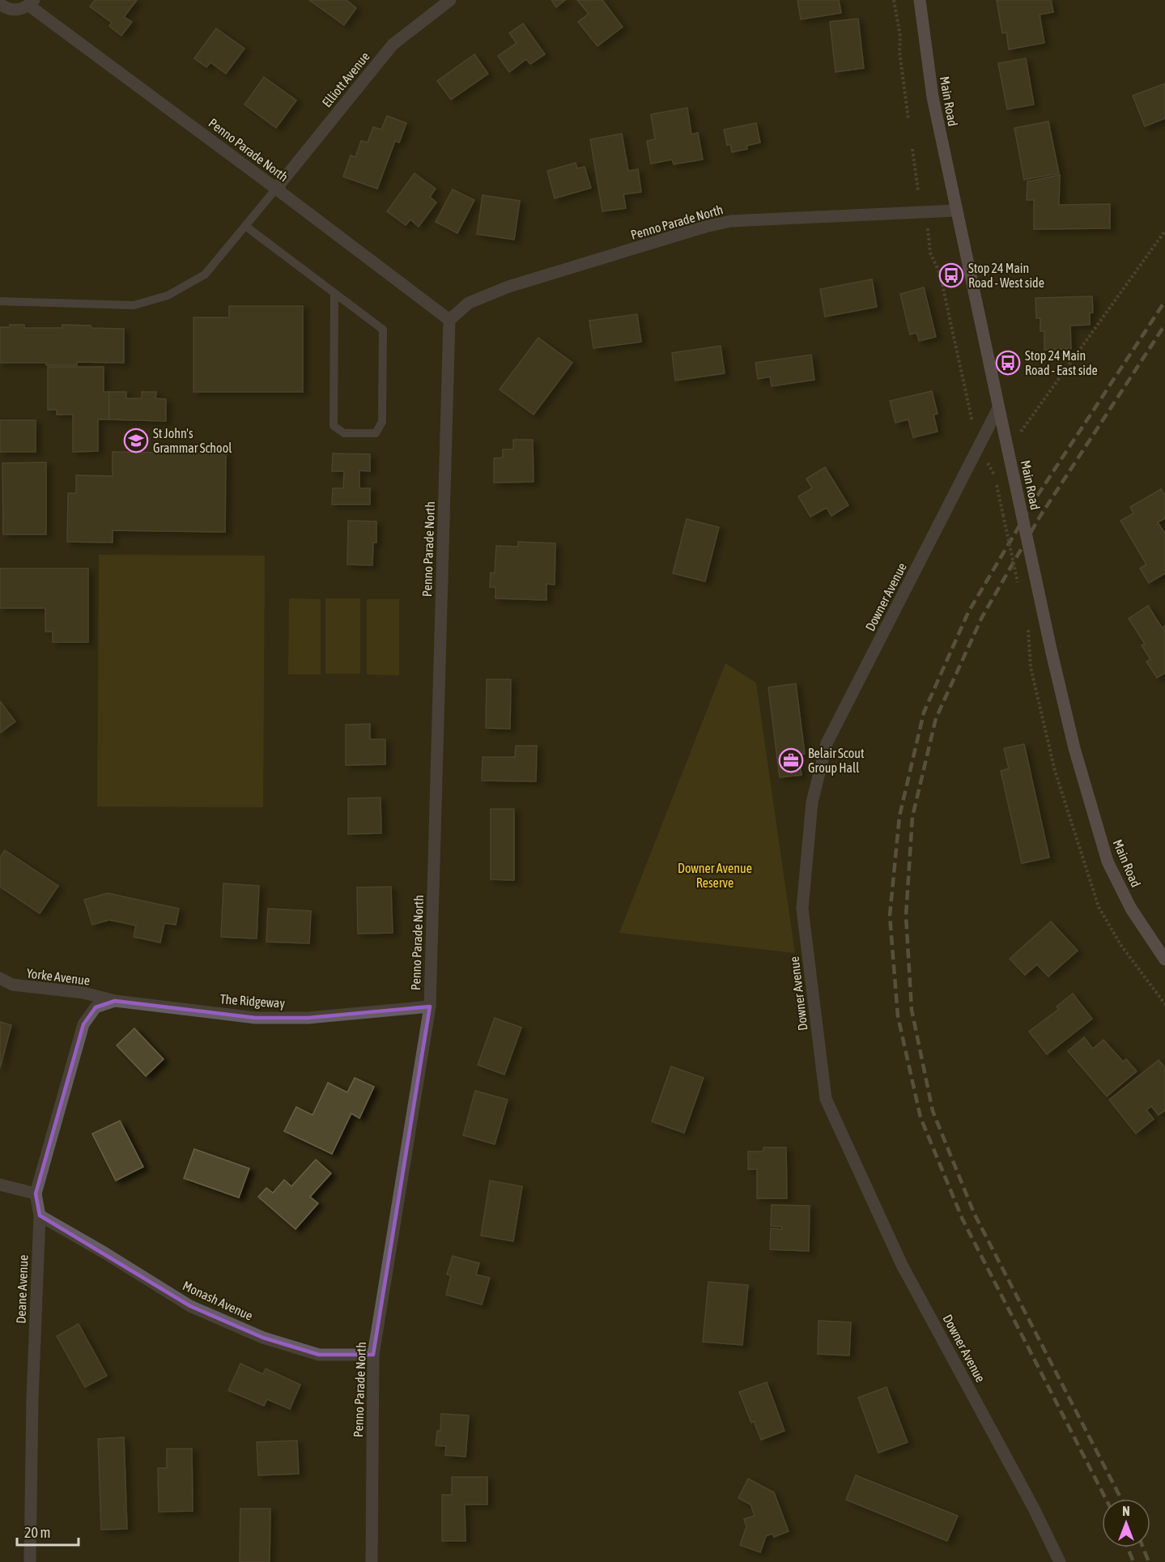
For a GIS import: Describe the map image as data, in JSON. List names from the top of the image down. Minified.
{"streets":{"main road":["Main Road"],"street":["Elliott Avenue","Penno Parade North","Downer Avenue","Yorke Avenue","The Ridgeway","Deane Avenue","Monash Avenue"]},"crossings":[["Elliott Avenue","Penno Parade North"],["Main Road","Penno Parade North"],["Main Road","Downer Avenue"],["Penno Parade North","The Ridgeway"],["Penno Parade North","Monash Avenue"],["Yorke Avenue","The Ridgeway"],["Yorke Avenue","Deane Avenue"],["The Ridgeway","Deane Avenue"],["Deane Avenue","Monash Avenue"]],"parks":["Downer Avenue Reserve"],"places":{"bus stop":["Stop 24 Main Road - West side","Stop 24 Main Road - East side"],"school or university":["St John's Grammar School"],"office":["Belair Scout Group Hall"]},"scale_bar":"20 m","north":"top"}
